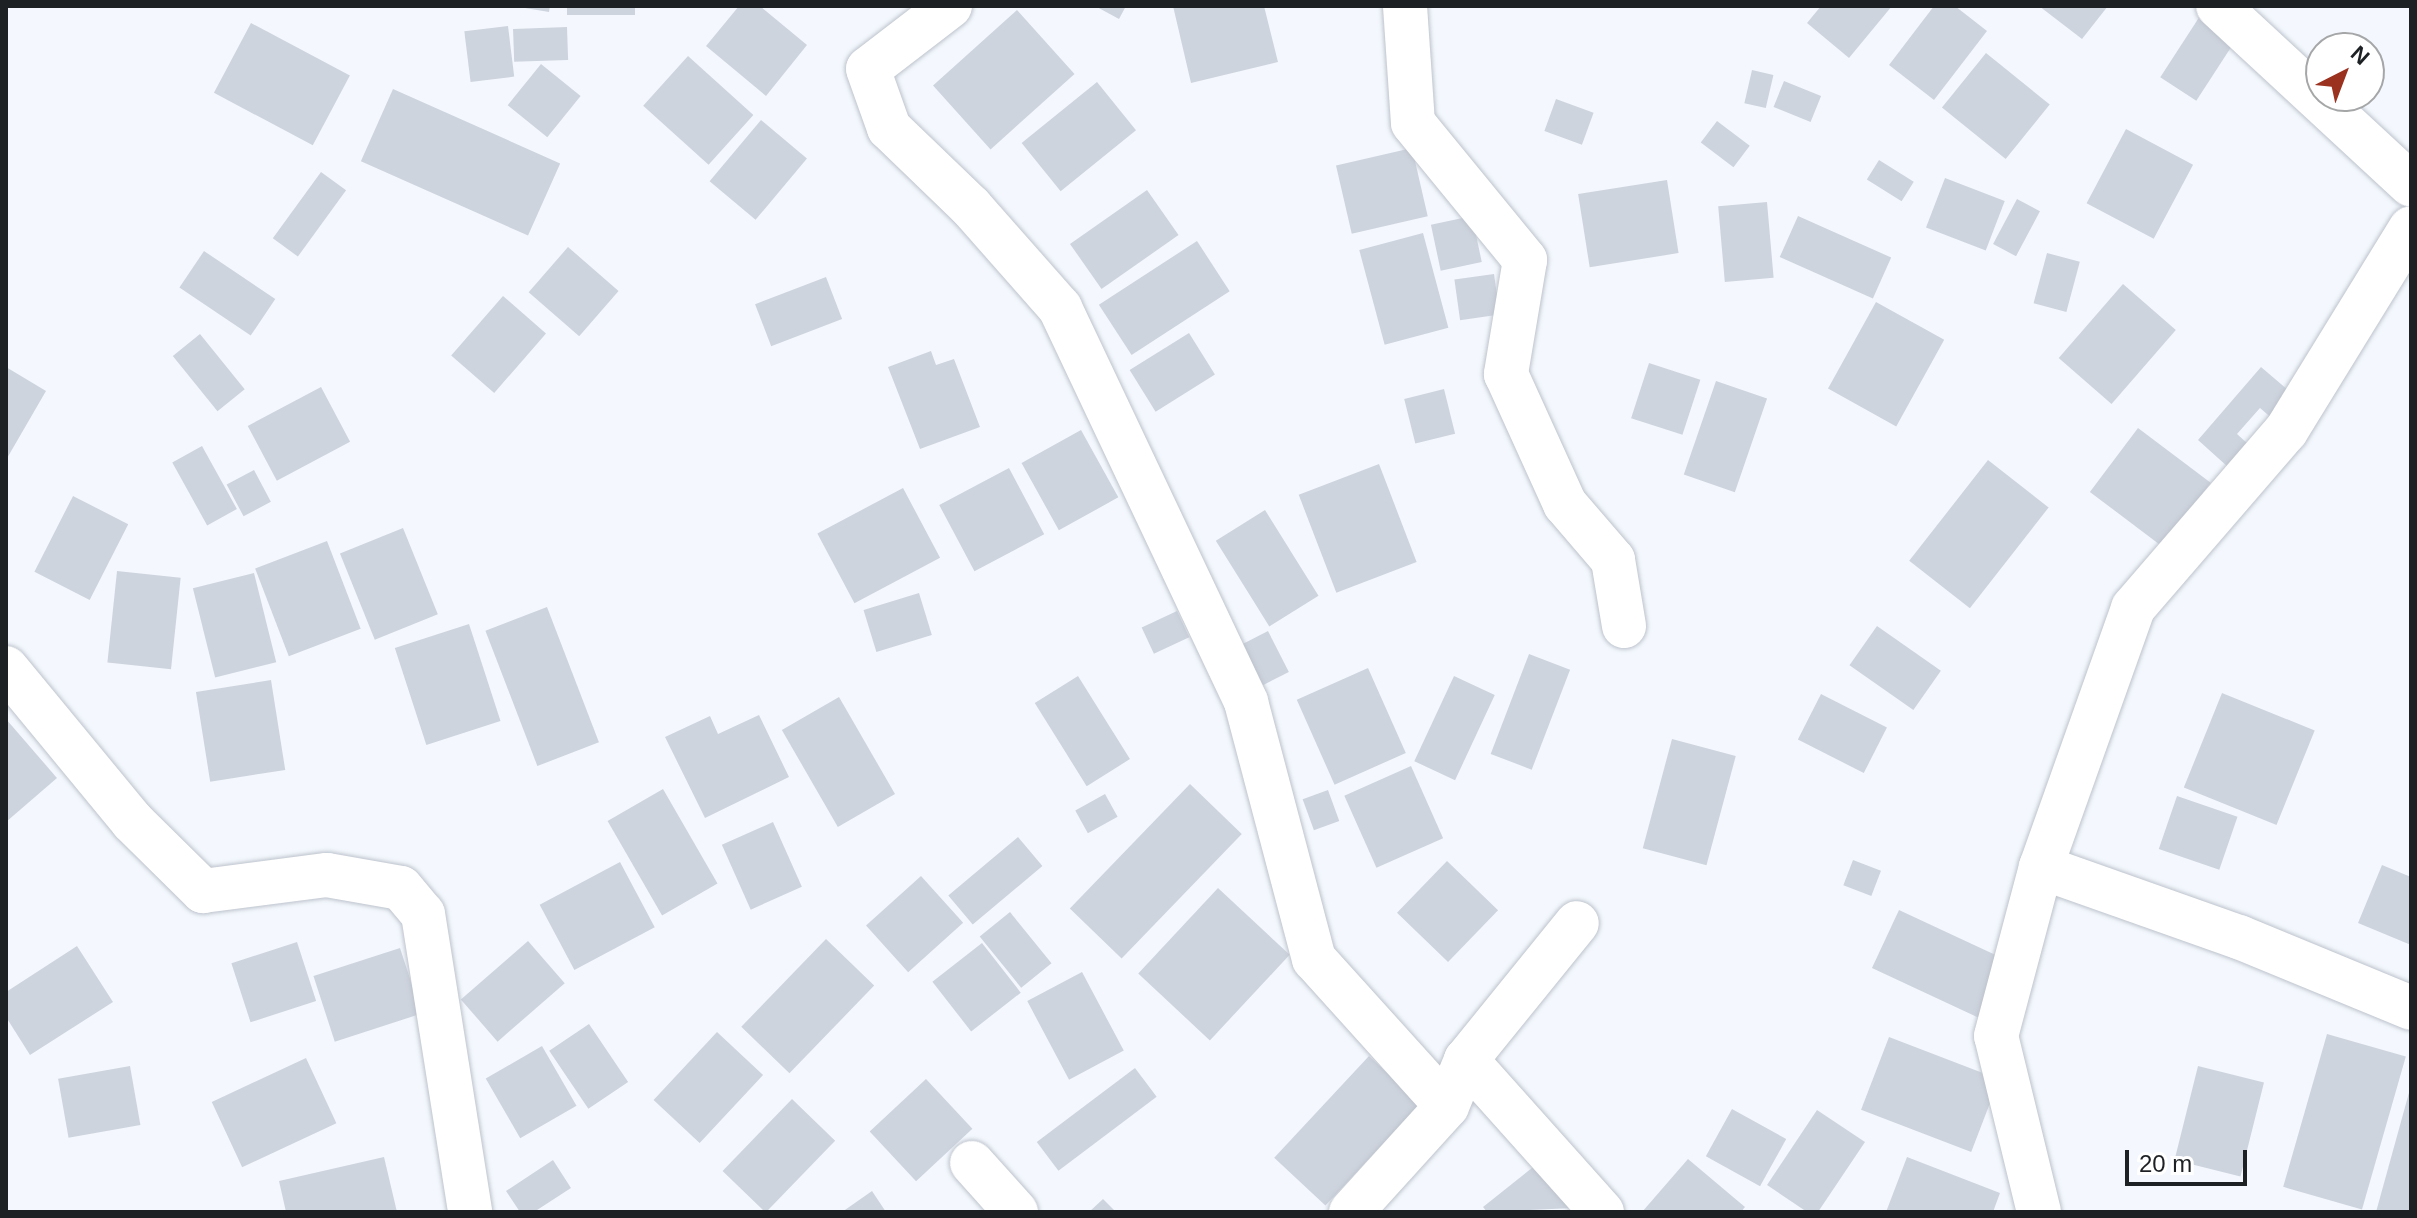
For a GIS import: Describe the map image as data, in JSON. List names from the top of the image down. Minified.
{"scale_bar":"20 m","north":"top right"}
